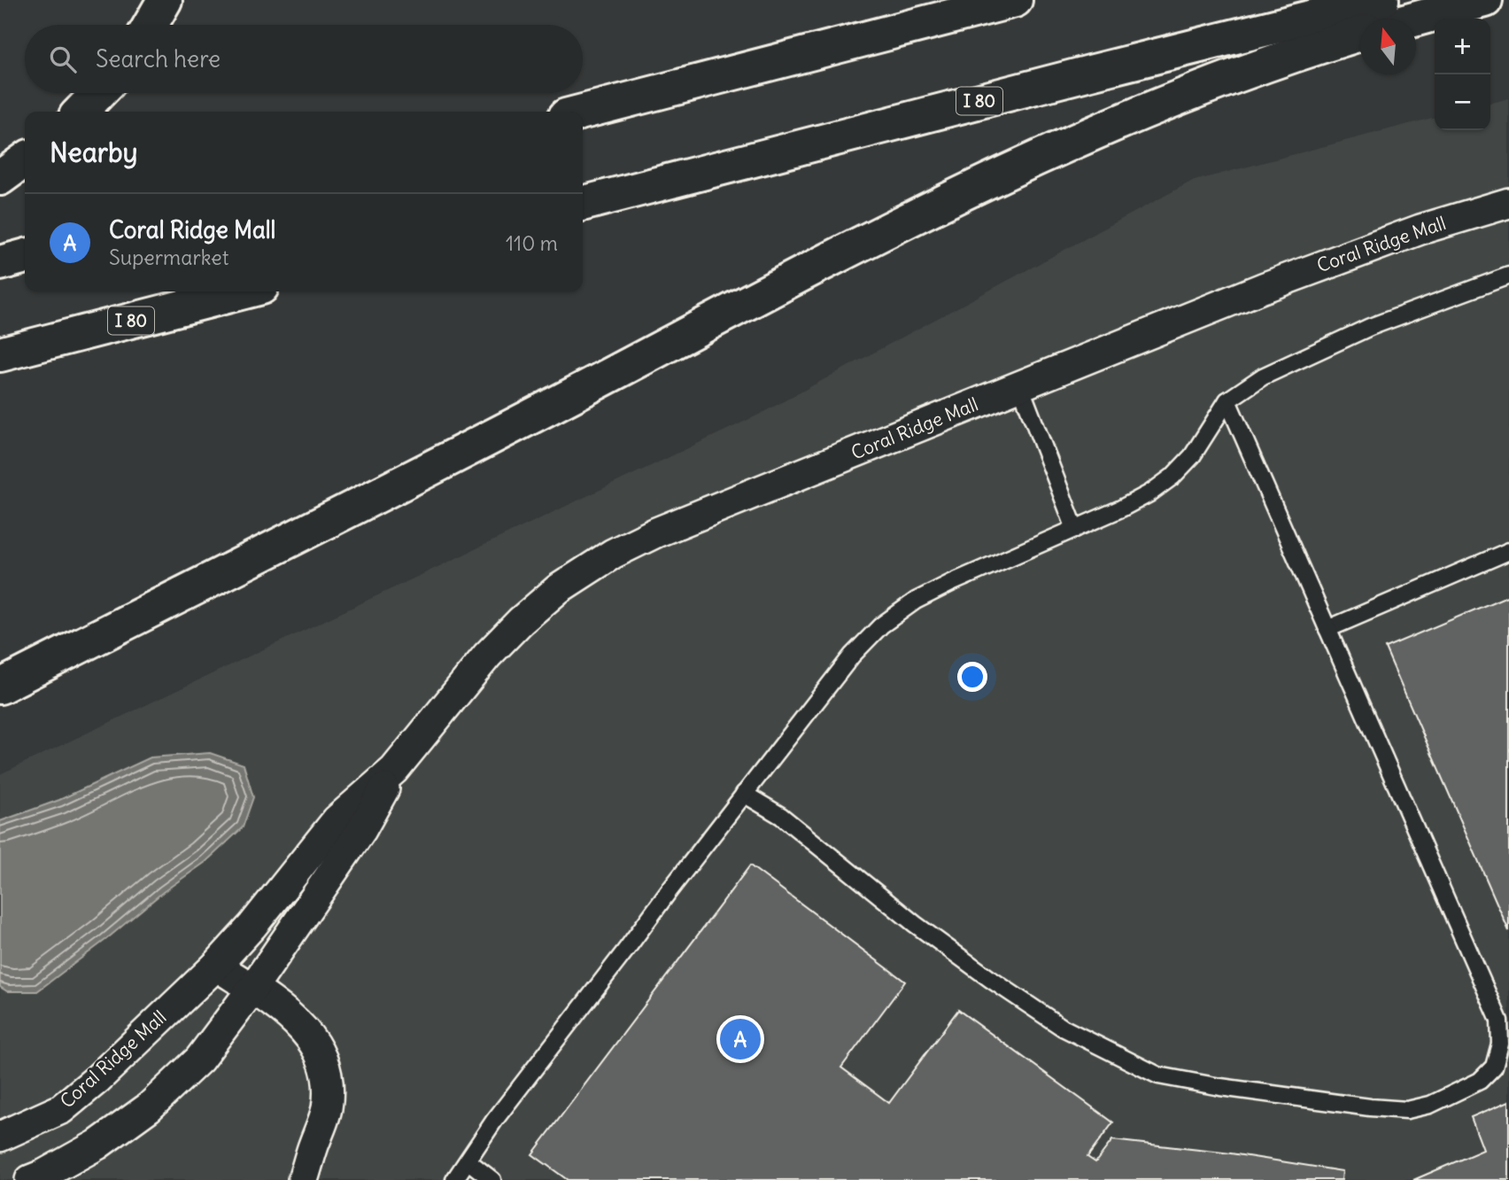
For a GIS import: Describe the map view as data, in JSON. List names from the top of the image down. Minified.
{"streets":{"highway":["I 80"],"street":["Coral Ridge Mall"]},"north":"top","page":{"map_buttons":["+","−"],"search":"Search here","heading":"Nearby","list":[{"mark":"A","name":"Coral Ridge Mall","note":"Supermarket","value":"110 m"}],"pins":"A"}}
